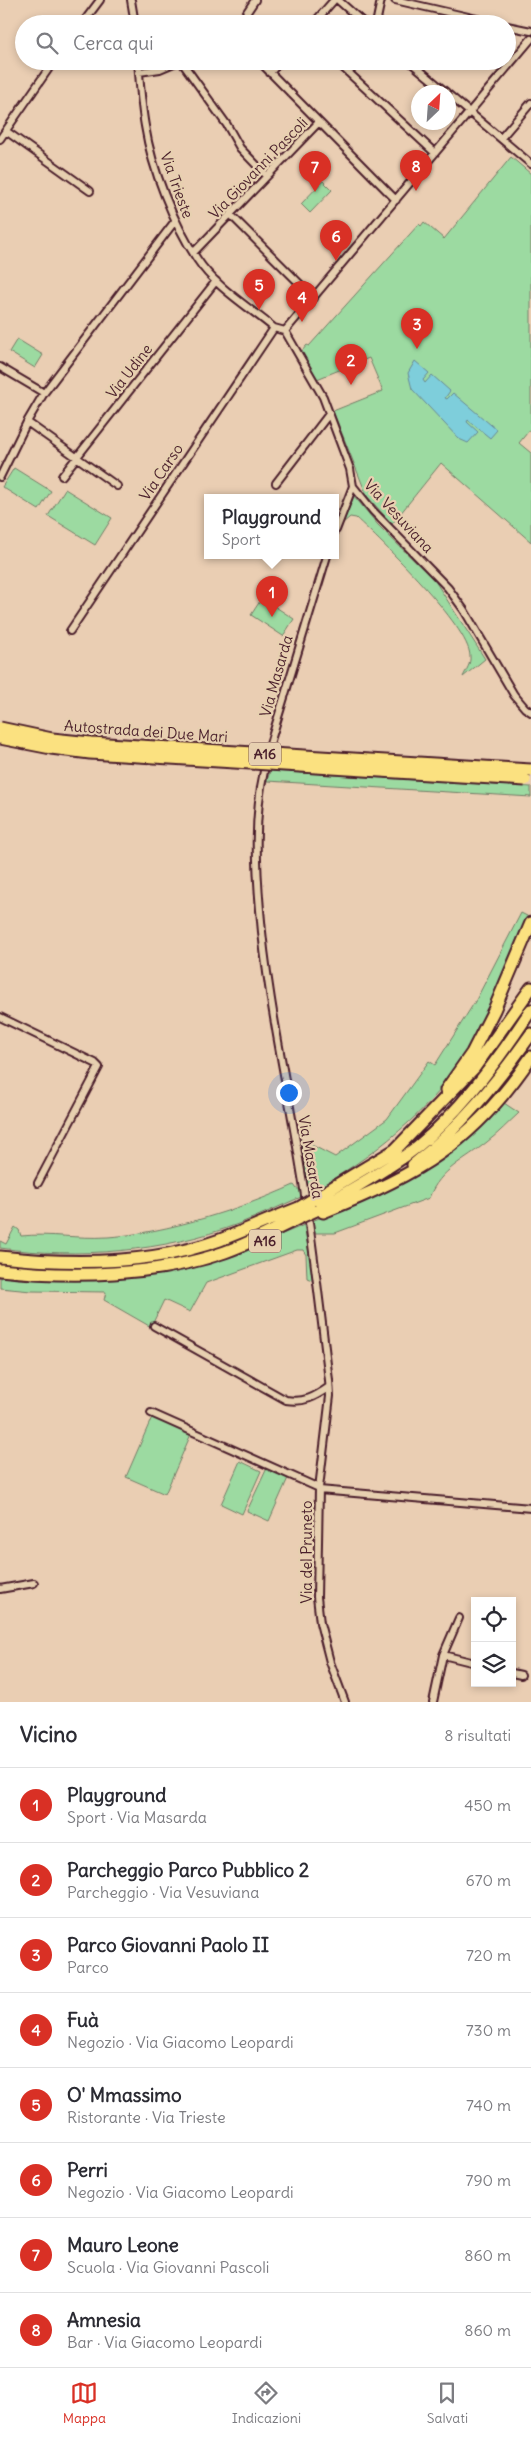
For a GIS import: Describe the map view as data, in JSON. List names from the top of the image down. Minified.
{"streets":{"highway":["Autostrada dei Due Mari","A16"],"street":["Via Giovanni Pascoli","Via Trieste","Via Udine","Via Carso","Via Vesuviana","Via Masarda","Via del Pruneto"]},"crossings":[["Via Giovanni Pascoli","Via Trieste"],["Via Trieste","Via Udine"],["Via Trieste","Via Carso"],["Via Trieste","Via Vesuviana"],["Via Masarda","Via del Pruneto"]],"north":"top right","page":{"search":"Cerca qui","pins":["8","7","6","5","4","3","2","1"],"popup":["Playground","Sport"],"heading":["Vicino","8 risultati"],"list":[{"mark":"1","name":"Playground","note":"Sport · Via Masarda","value":"450 m"},{"mark":"2","name":"Parcheggio Parco Pubblico 2","note":"Parcheggio · Via Vesuviana","value":"670 m"},{"mark":"3","name":"Parco Giovanni Paolo II","note":"Parco","value":"720 m"},{"mark":"4","name":"Fuà","note":"Negozio · Via Giacomo Leopardi","value":"730 m"},{"mark":"5","name":"O' Mmassimo","note":"Ristorante · Via Trieste","value":"740 m"},{"mark":"6","name":"Perri","note":"Negozio · Via Giacomo Leopardi","value":"790 m"},{"mark":"7","name":"Mauro Leone","note":"Scuola · Via Giovanni Pascoli","value":"860 m"},{"mark":"8","name":"Amnesia","note":"Bar · Via Giacomo Leopardi","value":"860 m"}],"nav":["Mappa","Indicazioni","Salvati"]}}
